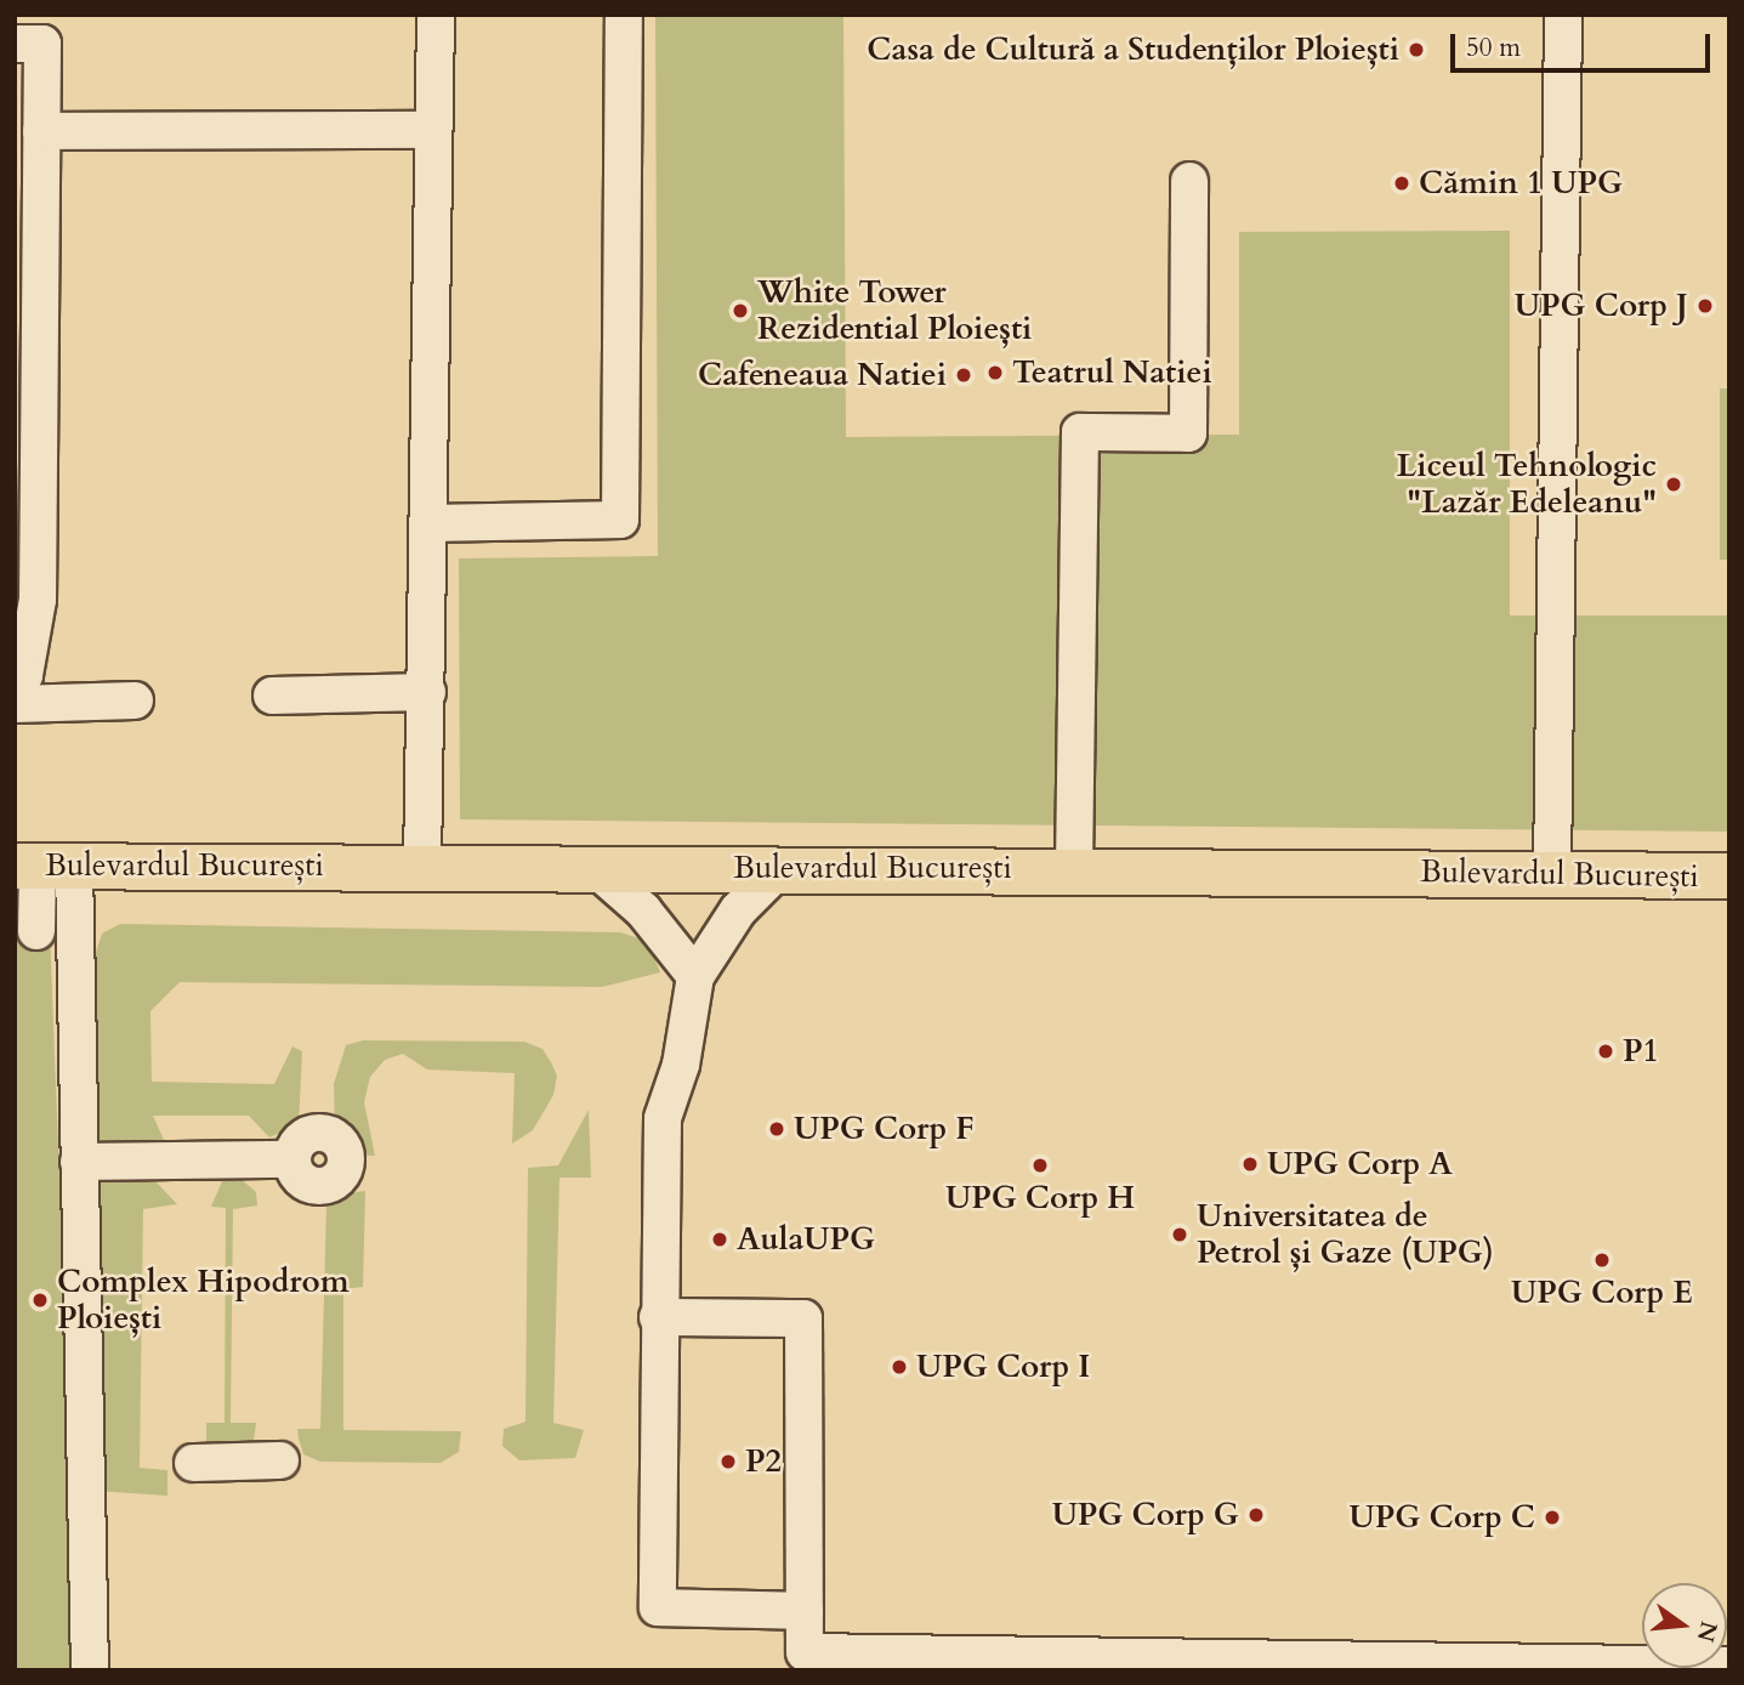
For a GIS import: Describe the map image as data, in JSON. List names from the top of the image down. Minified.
{"streets":{"main road":["Bulevardul București"]},"places":["Casa de Cultură a Studenților Ploiești","Cămin 1 UPG","UPG Corp J","White Tower Rezidential Ploiești","Teatrul Natiei","Cafeneaua Natiei","Liceul Tehnologic \"Lazăr Edeleanu\"","P1","UPG Corp F","UPG Corp A","UPG Corp H","Universitatea de Petrol și Gaze (UPG)","AulaUPG","UPG Corp E","Complex Hipodrom Ploiești","UPG Corp I","P2","UPG Corp G","UPG Corp C"],"scale_bar":"50 m","north":"right"}
